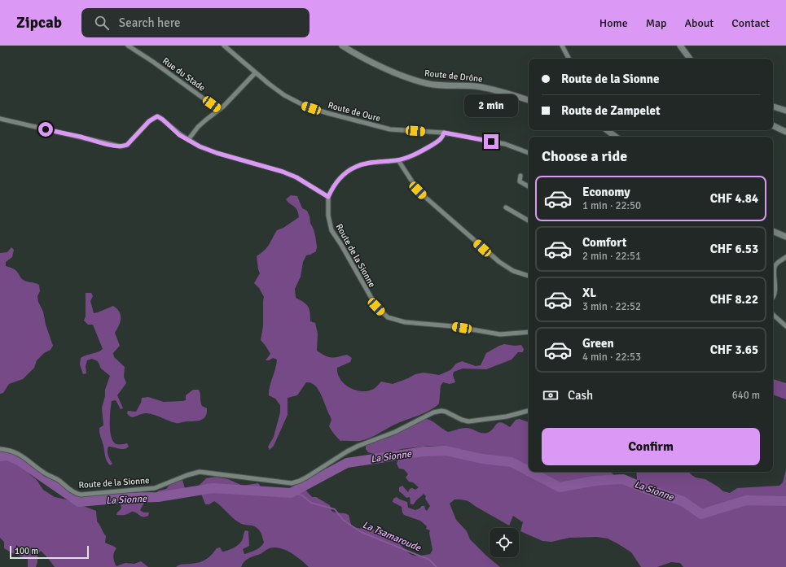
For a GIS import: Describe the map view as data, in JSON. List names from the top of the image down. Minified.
{"streets":{"street":["Rue du Stade","Route de Drône","Route de Oure","Route de la Sionne"]},"water":["La Sionne","La Tsamaroude"],"scale_bar":"100 m","page":{"header":"Zipcab","search":"Search here","nav":["Home","Map","About","Contact"],"banner":["Route de la Sionne","Route de Zampelet"],"bubble":"2 min","heading":"Choose a ride","list":[{"name":"Economy","note":"1 min · 22:50","value":"CHF 4.84"},{"name":"Comfort","note":"2 min · 22:51","value":"CHF 6.53"},{"name":"XL","note":"3 min · 22:52","value":"CHF 8.22"},{"name":"Green","note":"4 min · 22:53","value":"CHF 3.65"}],"pay":["Cash","640 m"],"buttons":"Confirm","scale":"100 m"}}
